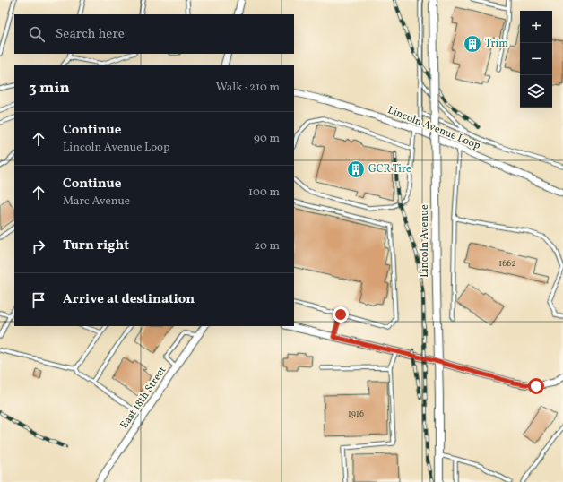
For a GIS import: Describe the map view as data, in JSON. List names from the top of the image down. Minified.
{"streets":{"street":["Lincoln Avenue Loop","Lincoln Avenue","East 18th Street"]},"places":{"building":["Trim","GCR Tire"]},"house_numbers":["1662","1916"],"page":{"map_buttons":["+","−"],"search":"Search here","heading":["3 min","Walk · 210 m"],"list":[["Continue","Lincoln Avenue Loop","90 m"],["Continue","Marc Avenue","100 m"],["Turn right","20 m"],"Arrive at destination"]}}
